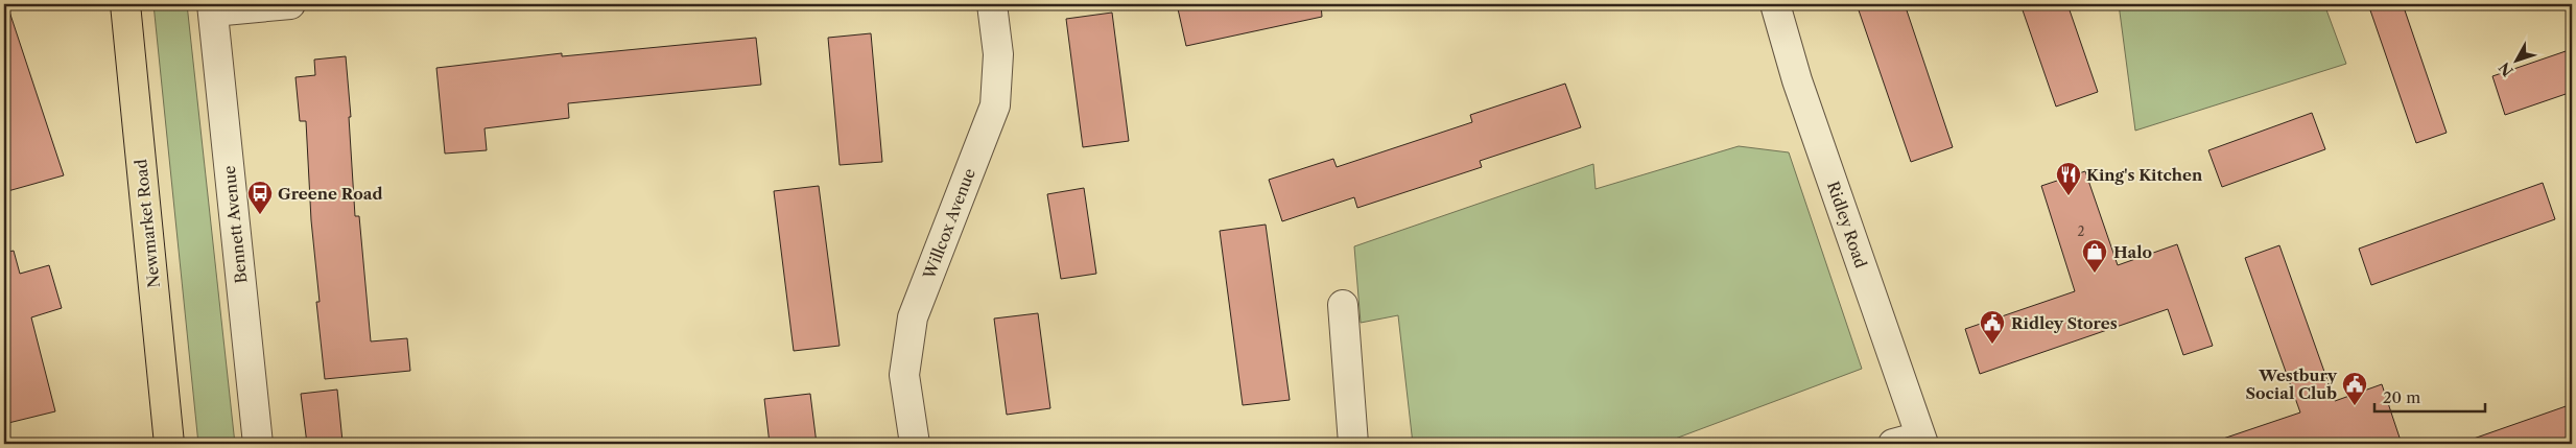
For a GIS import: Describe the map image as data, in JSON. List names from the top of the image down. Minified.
{"streets":{"main road":["Newmarket Road"],"street":["Willcox Avenue","Bennett Avenue","Ridley Road"]},"places":{"restaurant":["King's Kitchen"],"bus stop":["Greene Road"],"shop":["Halo"],"public building":["Ridley Stores","Westbury Social Club"]},"house_numbers":["2"],"scale_bar":"20 m","north":"bottom left"}
